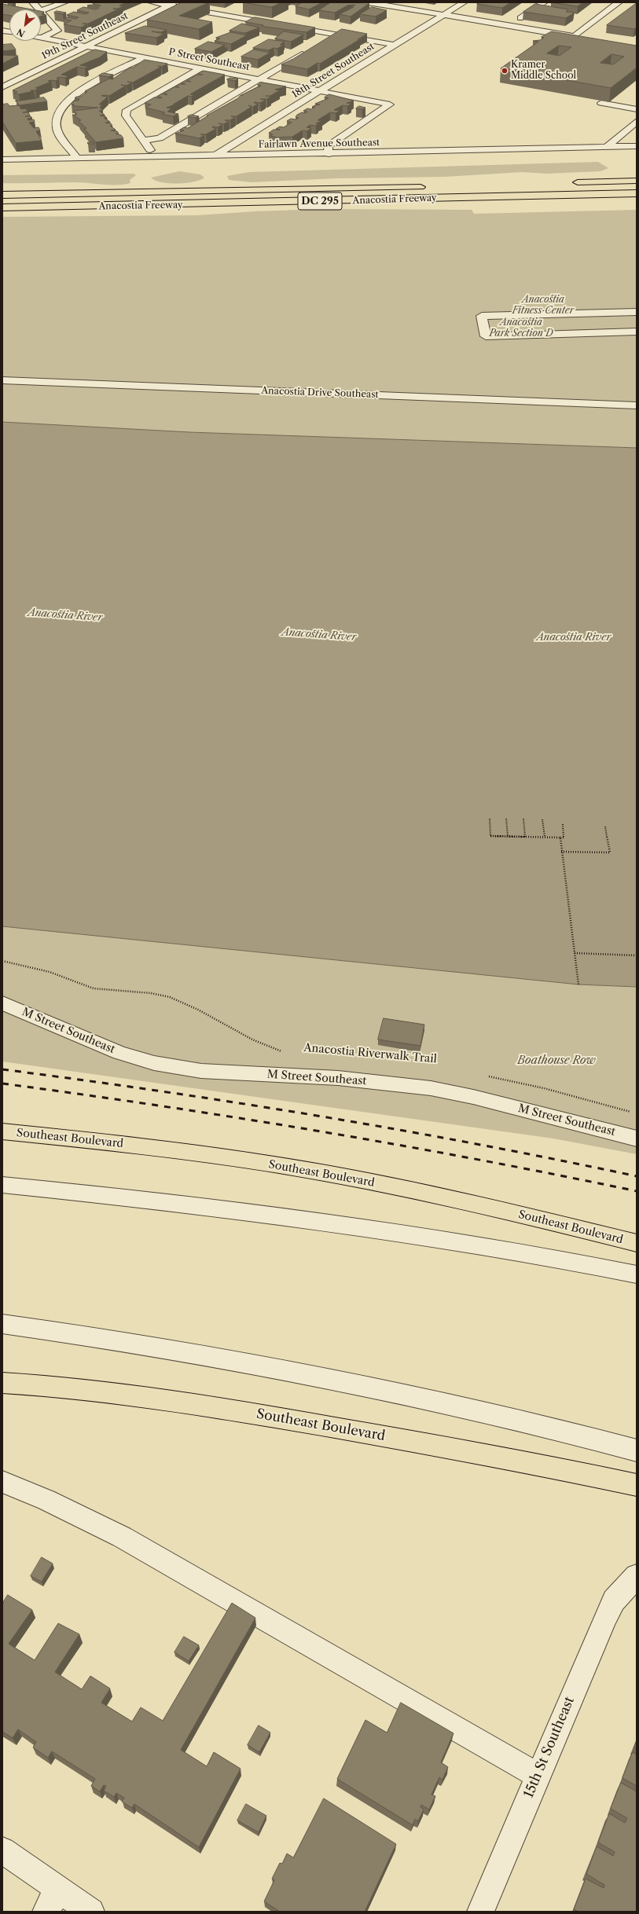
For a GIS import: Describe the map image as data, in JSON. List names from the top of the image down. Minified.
{"streets":{"main road":["Anacostia Freeway","DC 295","Southeast Boulevard"],"street":["19th Street Southeast","P Street Southeast","18th Street Southeast","Fairlawn Avenue Southeast","Anacostia Drive Southeast","M Street Southeast","15th St Southeast"]},"crossings":[["19th Street Southeast","P Street Southeast"],["P Street Southeast","18th Street Southeast"],["P Street Southeast","Fairlawn Avenue Southeast"],["18th Street Southeast","Fairlawn Avenue Southeast"]],"water":["Anacostia River"],"parks":["Anacostia Fitness Center","Anacostia Park Section D","Boathouse Row"],"places":["Kramer Middle School"],"north":"bottom left"}
